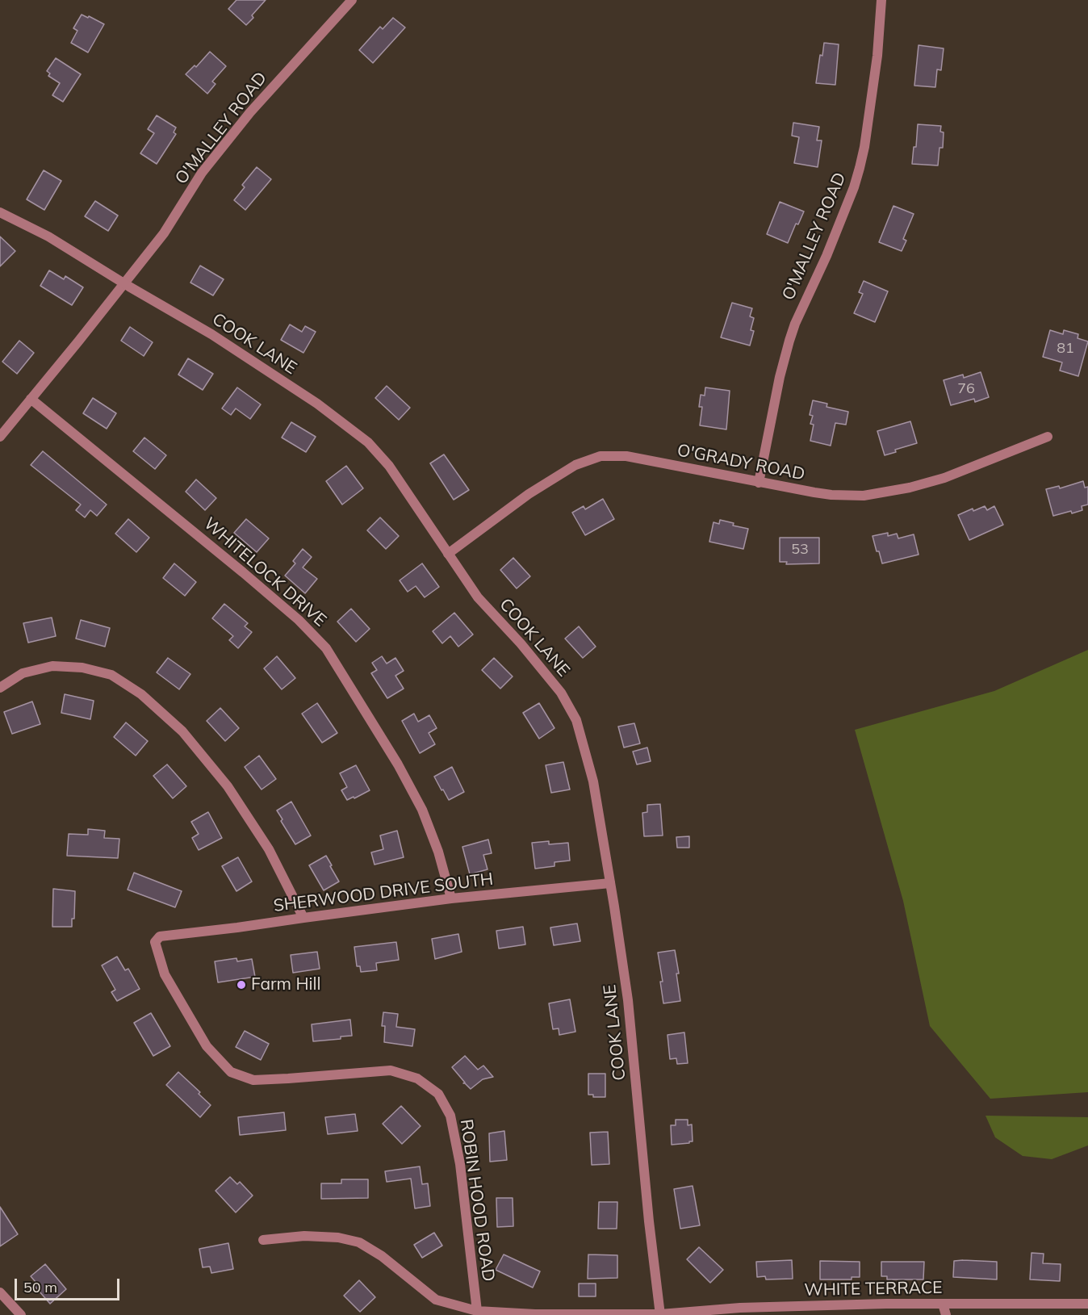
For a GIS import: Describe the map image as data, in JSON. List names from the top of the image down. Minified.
{"streets":{"street":["O'MALLEY ROAD","COOK LANE","O'GRADY ROAD","WHITELOCK DRIVE","SHERWOOD DRIVE SOUTH","ROBIN HOOD ROAD","WHITE TERRACE"]},"crossings":[["O'MALLEY ROAD","COOK LANE"],["O'MALLEY ROAD","O'GRADY ROAD"],["O'MALLEY ROAD","WHITELOCK DRIVE"],["COOK LANE","O'GRADY ROAD"],["COOK LANE","SHERWOOD DRIVE SOUTH"],["COOK LANE","WHITE TERRACE"],["WHITELOCK DRIVE","SHERWOOD DRIVE SOUTH"],["SHERWOOD DRIVE SOUTH","ROBIN HOOD ROAD"],["ROBIN HOOD ROAD","WHITE TERRACE"]],"places":["Farm Hill"],"house_numbers":["81","76","53"],"scale_bar":"50 m"}
